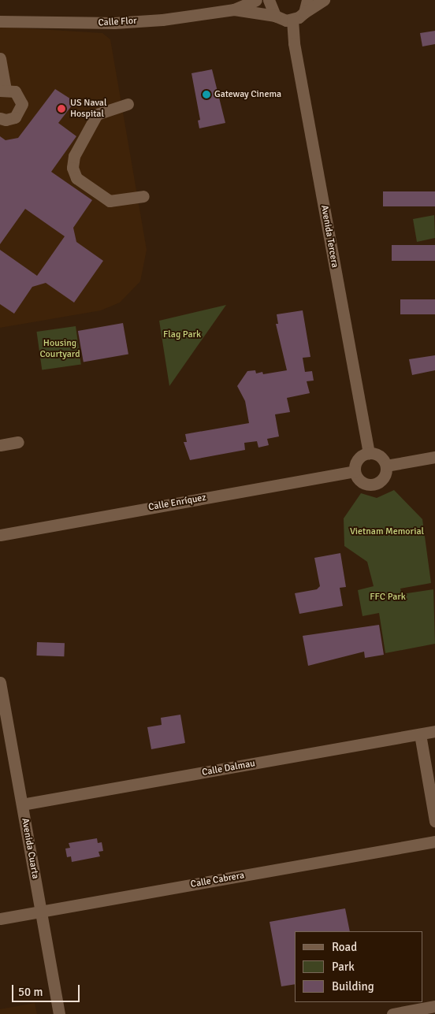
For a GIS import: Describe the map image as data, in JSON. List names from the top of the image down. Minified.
{"streets":{"street":["Calle Flor","Avenida Tercera","Calle Enríquez","Calle Dalmau","Avenida Cuarta","Calle Cabrera"]},"crossings":[["Calle Flor","Avenida Tercera"],["Avenida Tercera","Calle Enríquez"],["Calle Dalmau","Avenida Cuarta"],["Avenida Cuarta","Calle Cabrera"]],"parks":["Flag Park","Housing Courtyard","Vietnam Memorial","FFC Park"],"places":["Gateway Cinema","US Naval Hospital"],"legend":["Road","Park","Building"],"scale_bar":"50 m"}
